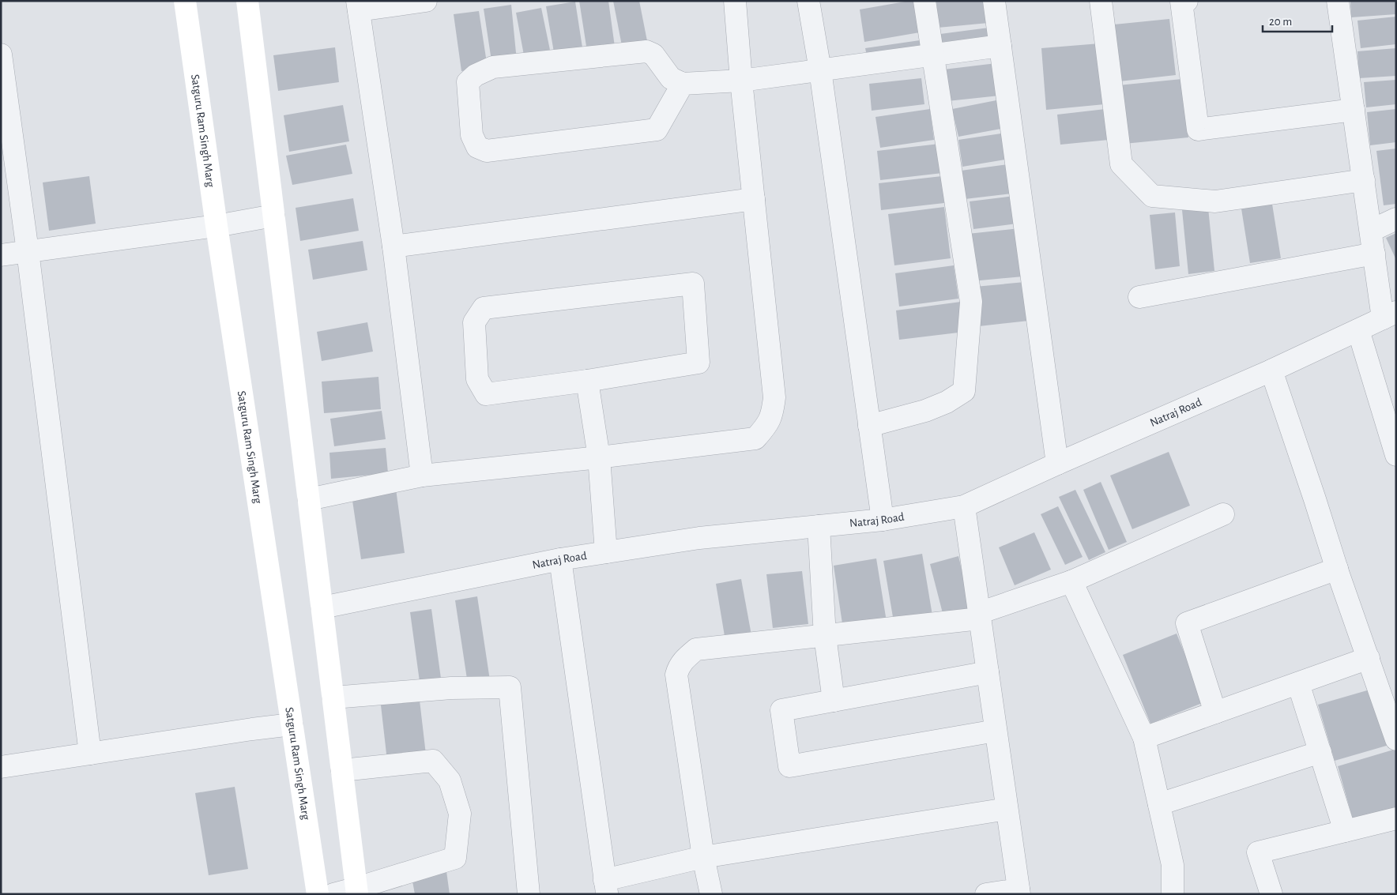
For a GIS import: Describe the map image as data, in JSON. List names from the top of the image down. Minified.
{"streets":{"main road":["Satguru Ram Singh Marg"],"street":["Natraj Road"]},"scale_bar":"20 m"}
